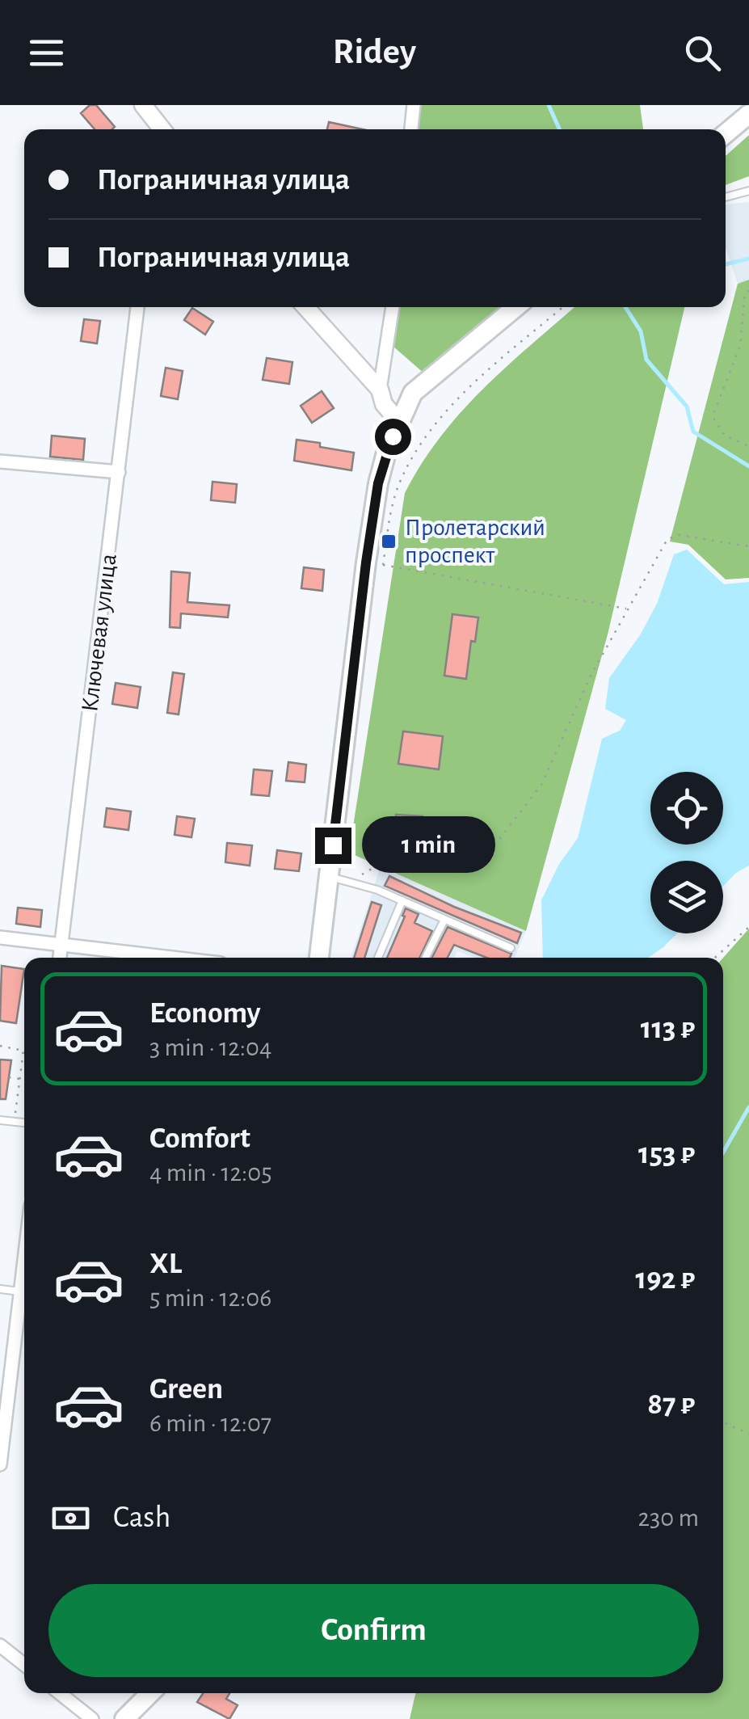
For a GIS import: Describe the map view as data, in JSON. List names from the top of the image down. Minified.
{"streets":{"street":["Ключевая улица"]},"places":{"transit":["Пролетарский проспект"]},"page":{"header":"Ridey","banner":["Пограничная улица","Пограничная улица"],"bubble":"1 min","list":[{"name":"Economy","note":"3 min · 12:04","value":"113 ₽"},{"name":"Comfort","note":"4 min · 12:05","value":"153 ₽"},{"name":"XL","note":"5 min · 12:06","value":"192 ₽"},{"name":"Green","note":"6 min · 12:07","value":"87 ₽"}],"pay":["Cash","230 m"],"buttons":"Confirm"}}
